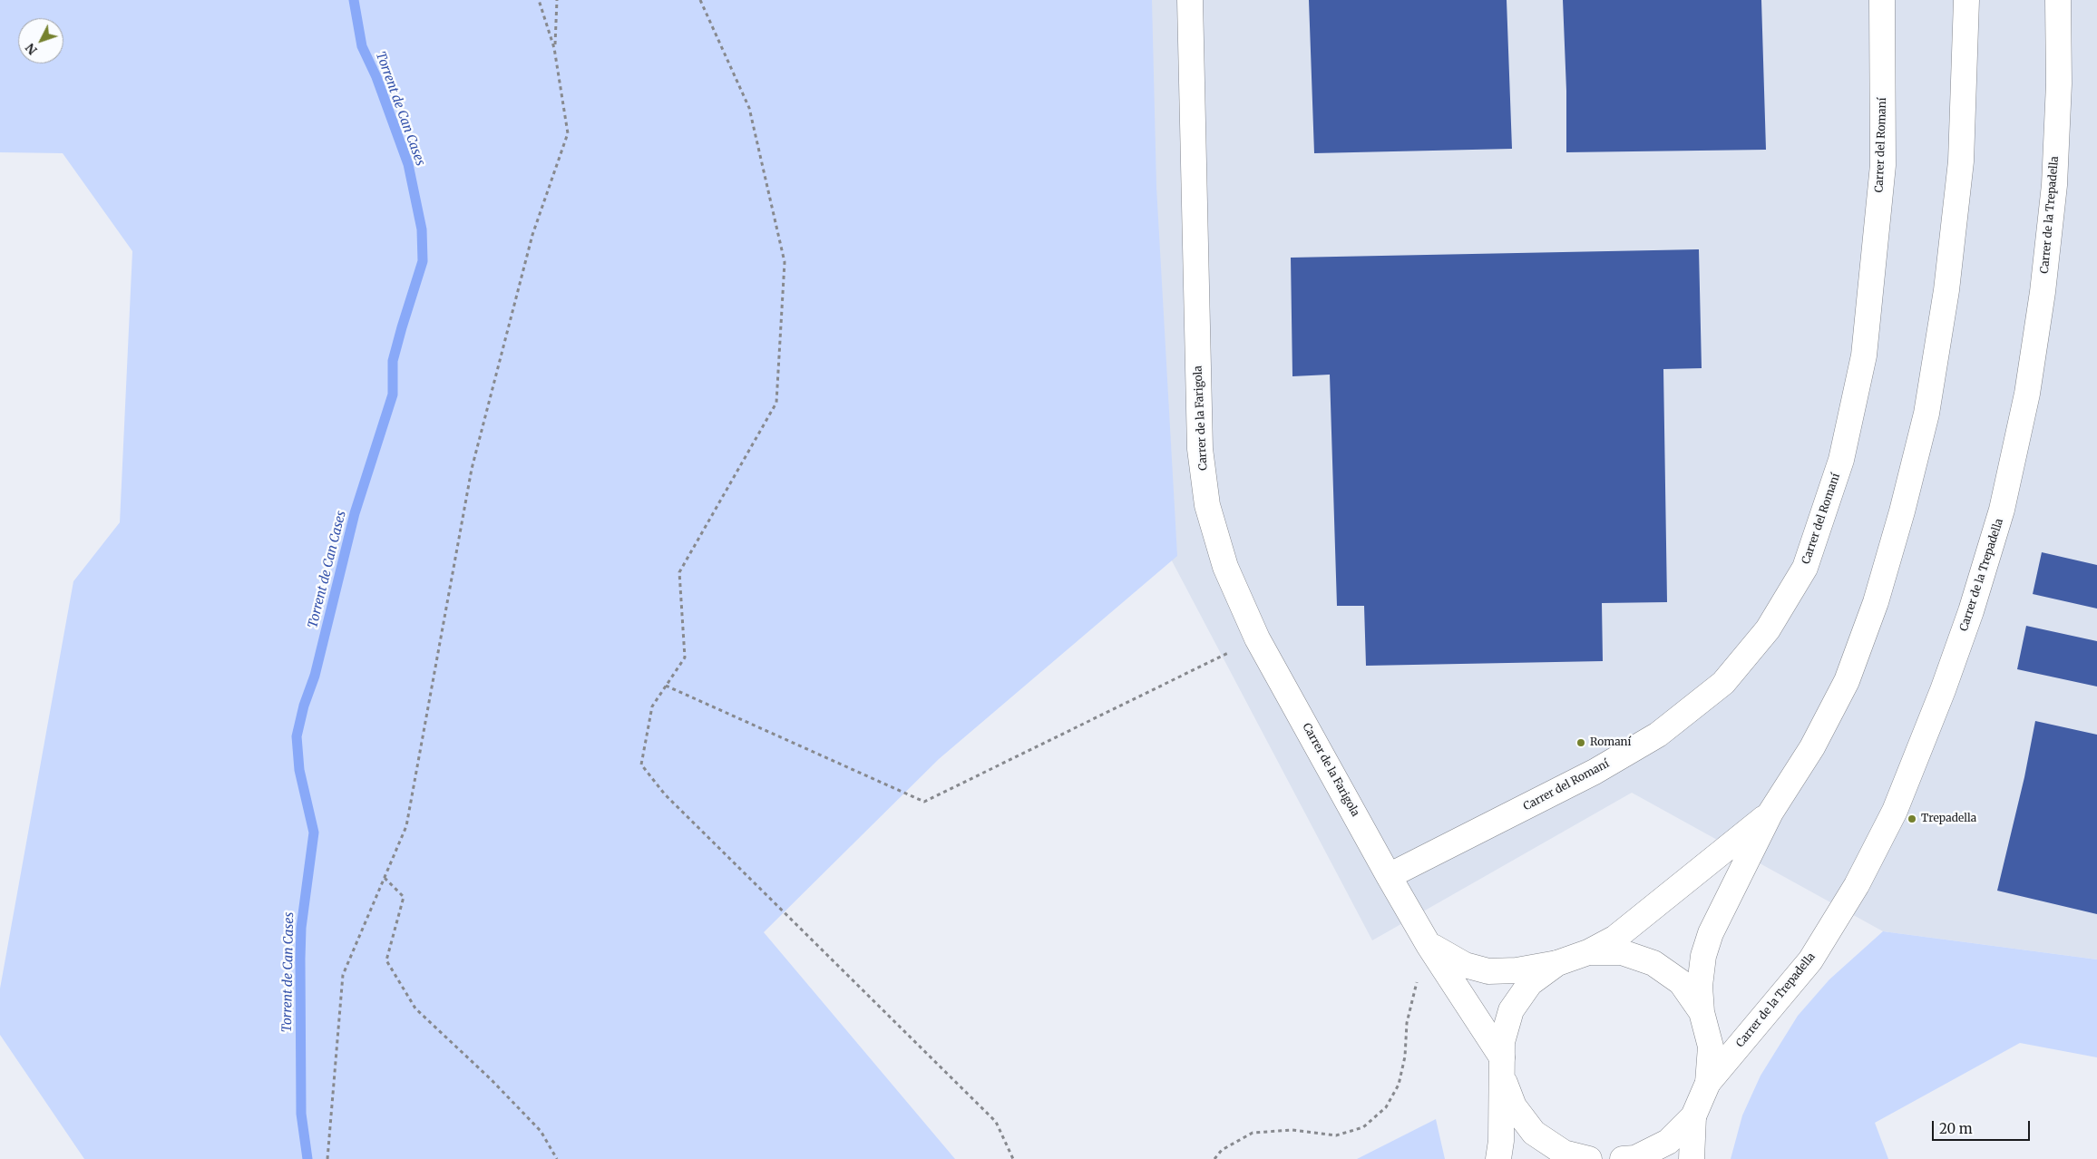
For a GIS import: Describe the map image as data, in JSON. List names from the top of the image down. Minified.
{"streets":{"street":["Carrer del Romaní","Carrer de la Trepadella","Carrer de la Farigola"]},"crossings":[["Carrer del Romaní","Carrer de la Farigola"]],"water":["Torrent de Can Cases"],"places":["Romaní","Trepadella"],"scale_bar":"20 m","north":"bottom left"}
